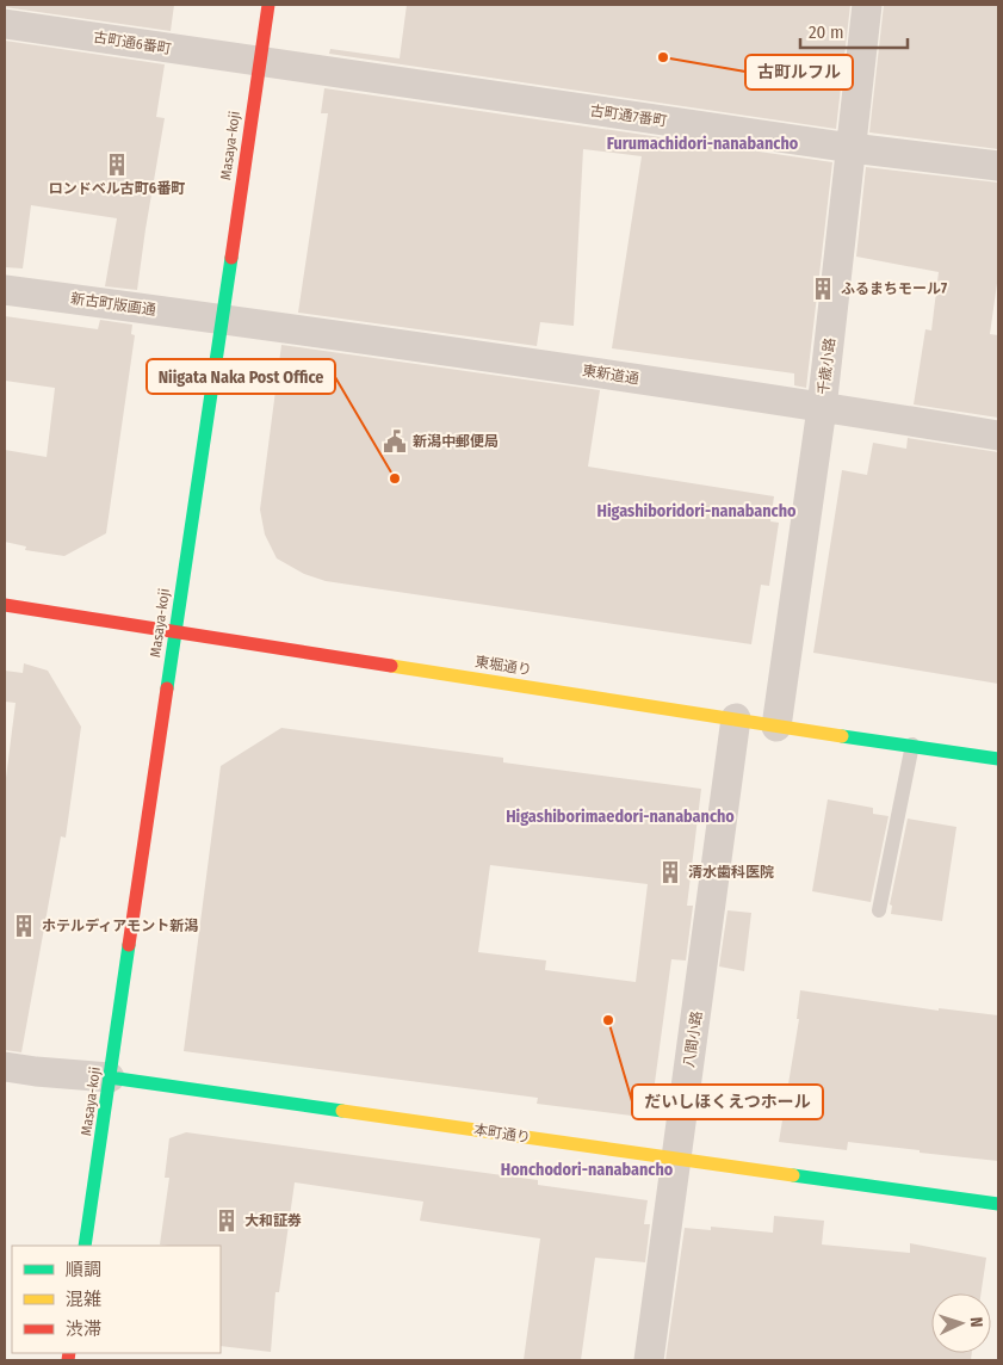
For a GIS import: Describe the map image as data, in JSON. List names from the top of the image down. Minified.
{"streets":{"main road":["Masaya-koji","東堀通り","本町通り"],"street":["古町通6番町","古町通7番町","新古町版画通","千歳小路","東新道通","八間小路"]},"crossings":[["古町通6番町","古町通7番町"],["古町通6番町","Masaya-koji"],["古町通7番町","Masaya-koji"],["古町通7番町","千歳小路"],["Masaya-koji","新古町版画通"],["Masaya-koji","東新道通"],["Masaya-koji","東堀通り"],["Masaya-koji","本町通り"],["新古町版画通","東新道通"],["千歳小路","東新道通"],["千歳小路","東堀通り"],["東堀通り","八間小路"],["八間小路","本町通り"]],"districts":["Furumachidori-nanabancho","Higashiboridori-nanabancho","Higashiborimaedori-nanabancho","Honchodori-nanabancho"],"places":{"other":["古町ルフル","Niigata Naka Post Office","だいしほくえつホール"],"building":["ロンドベル古町6番町","ふるまちモール7","清水歯科医院","ホテルディアモント新潟","大和証券"],"public building":["新潟中郵便局"]},"legend":["順調","混雑","渋滞"],"scale_bar":"20 m","north":"right"}
